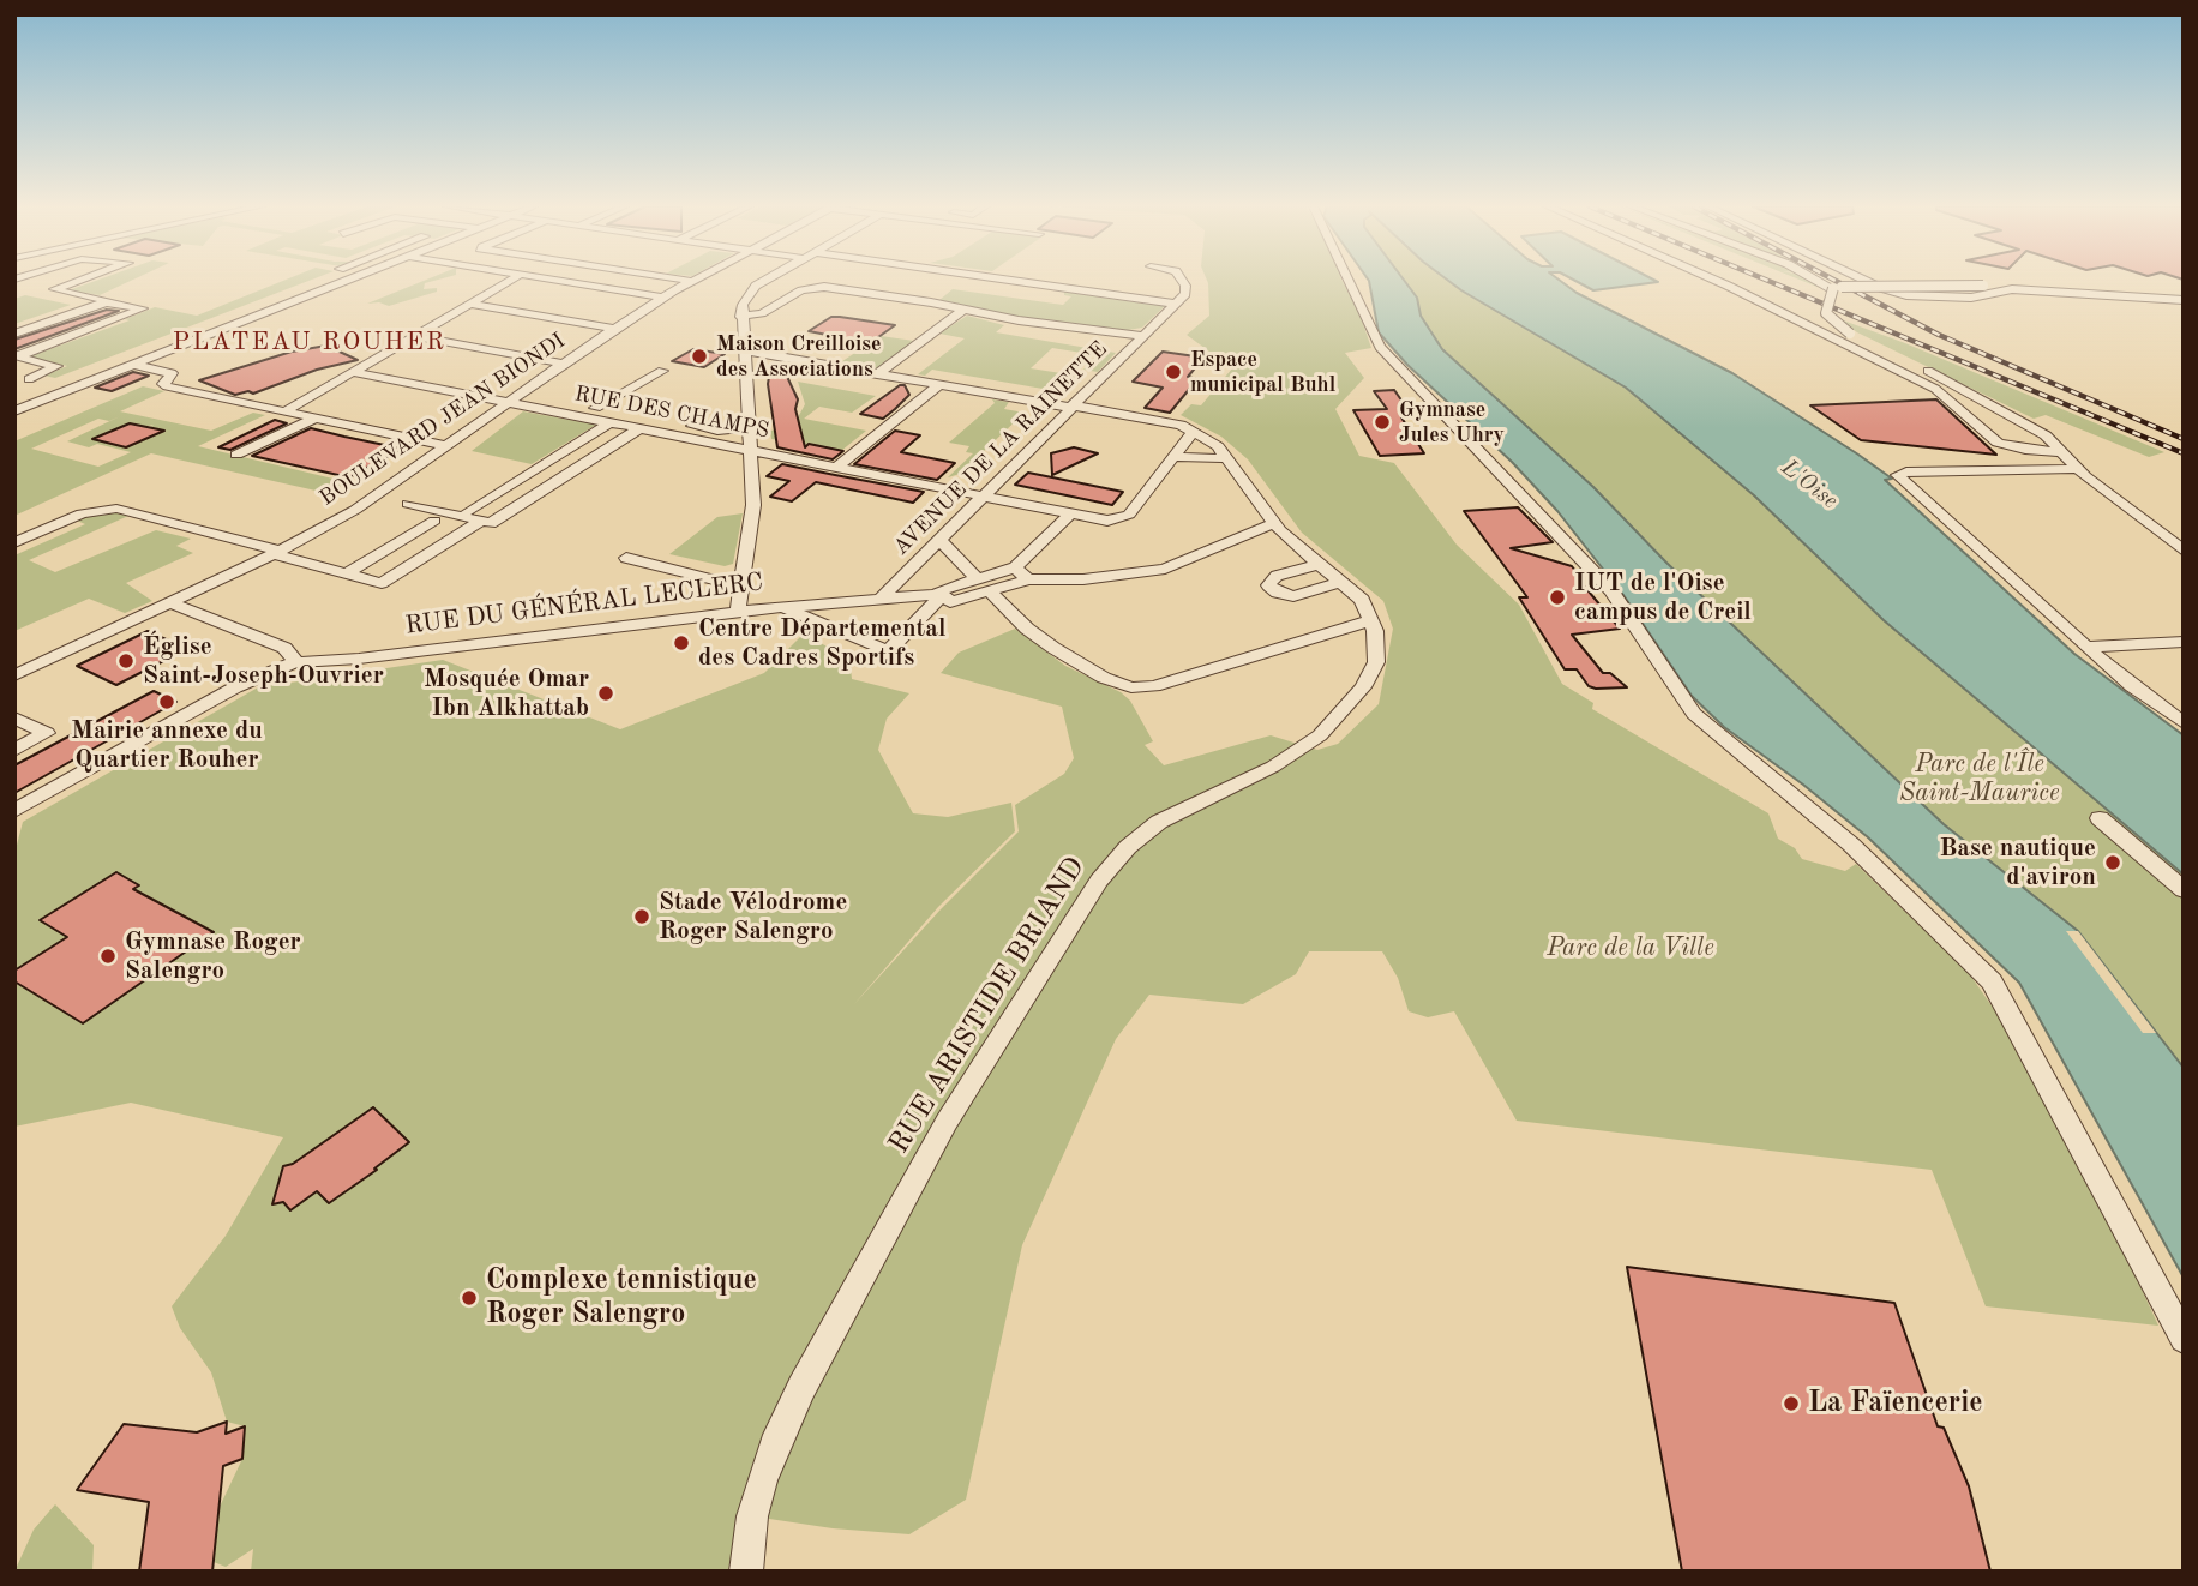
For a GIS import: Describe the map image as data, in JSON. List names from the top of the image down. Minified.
{"streets":{"street":["RUE DES CHAMPS","BOULEVARD JEAN BIONDI","AVENUE DE LA RAINETTE","RUE DU GÉNÉRAL LECLERC","RUE ARISTIDE BRIAND"]},"crossings":[["RUE DES CHAMPS","BOULEVARD JEAN BIONDI"],["RUE DES CHAMPS","AVENUE DE LA RAINETTE"],["AVENUE DE LA RAINETTE","RUE DU GÉNÉRAL LECLERC"]],"districts":["PLATEAU ROUHER"],"water":["L'Oise"],"parks":["Parc de l'Île Saint-Maurice","Parc de la Ville"],"places":["Maison Creilloise des Associations","Espace municipal Buhl","Gymnase Jules Uhry","IUT de l'Oise campus de Creil","Centre Départemental des Cadres Sportifs","Église Saint-Joseph-Ouvrier","Mosquée Omar Ibn Alkhattab","Mairie annexe du Quartier Rouher","Base nautique d'aviron","Stade Vélodrome Roger Salengro","Gymnase Roger Salengro","Complexe tennistique Roger Salengro","La Faïencerie"]}
